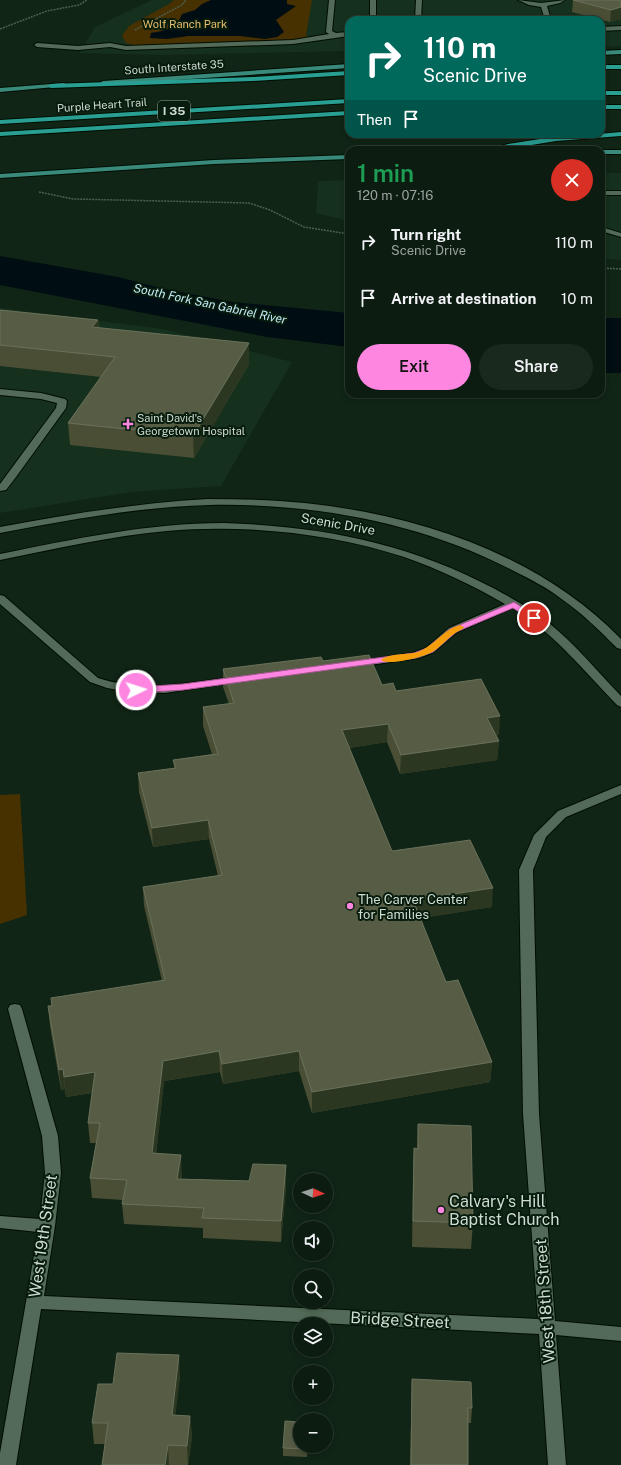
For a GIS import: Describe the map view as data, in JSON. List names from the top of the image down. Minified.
{"streets":{"highway":["Purple Heart Trail","I 35"],"main road":["South Interstate 35"],"street":["Scenic Drive","West 19th Street","West 18th Street","Bridge Street"]},"crossings":[["West 19th Street","Bridge Street"],["West 18th Street","Bridge Street"]],"water":["South Fork San Gabriel River"],"parks":["Wolf Ranch Park"],"places":{"health":["Saint David's Georgetown Hospital"],"other":["The Carver Center for Families","Calvary's Hill Baptist Church"]},"north":"right","page":{"turn":["110 m","Scenic Drive"],"then":"Then","heading":["1 min","120 m · 07:16"],"list":[{"name":"Turn right","note":"Scenic Drive","value":"110 m"},{"name":"Arrive at destination","value":"10 m"}],"buttons":["Exit","Share"],"map_buttons":["+","−"]}}
